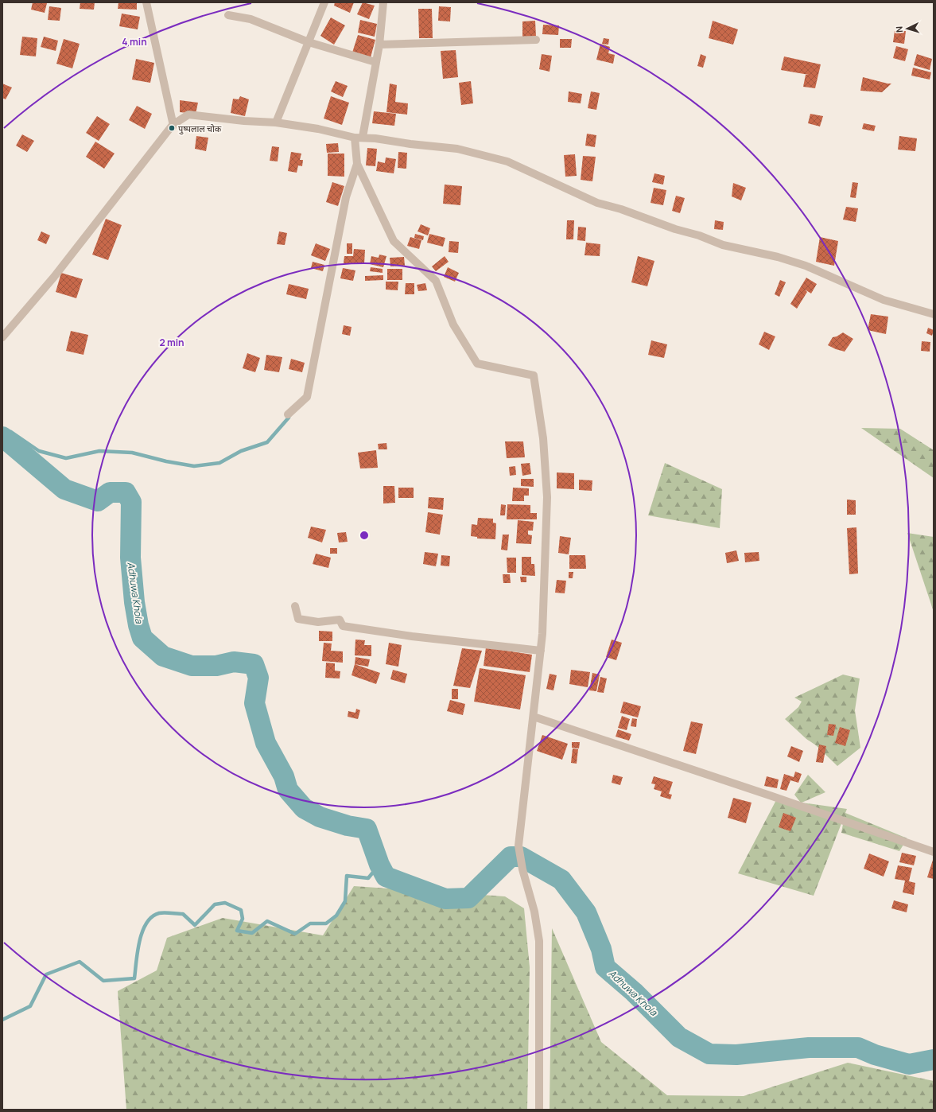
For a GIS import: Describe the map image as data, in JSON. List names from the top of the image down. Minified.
{"water":["Adhuwa Khola"],"places":["पुष्पलाल चोक"],"north":"left","rings":["4 min","2 min"]}
